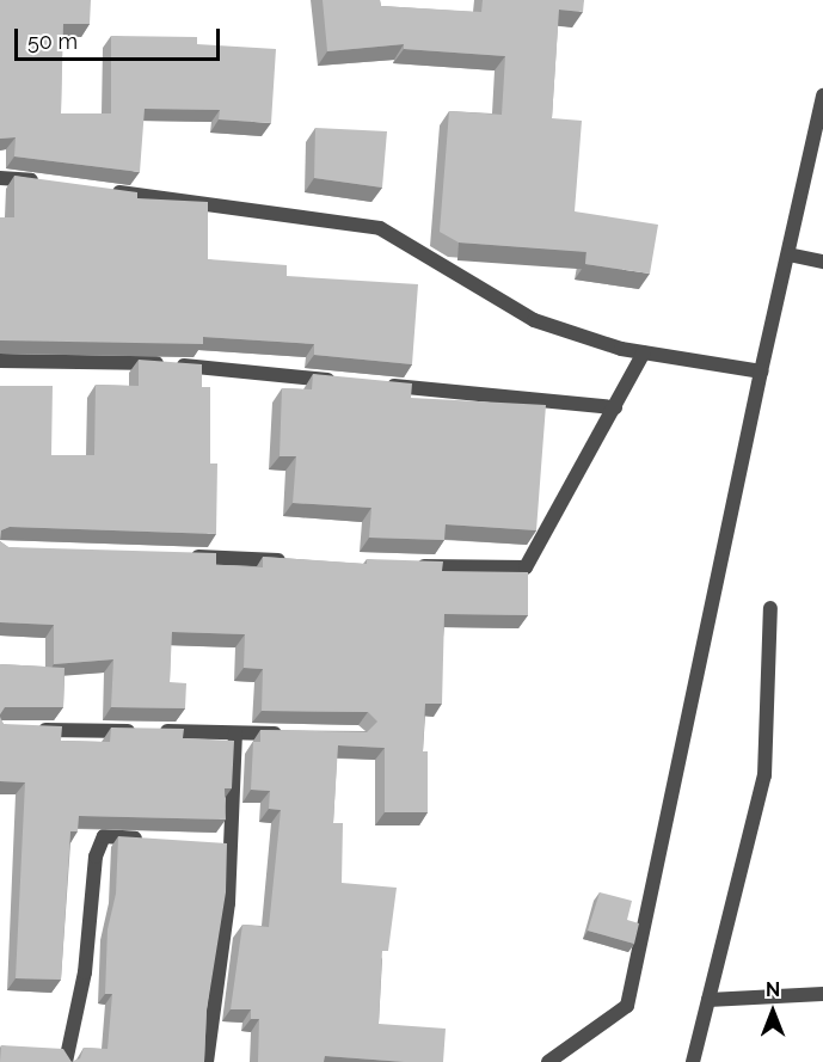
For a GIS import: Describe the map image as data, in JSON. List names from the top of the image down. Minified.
{"scale_bar":"50 m","north":"top"}
